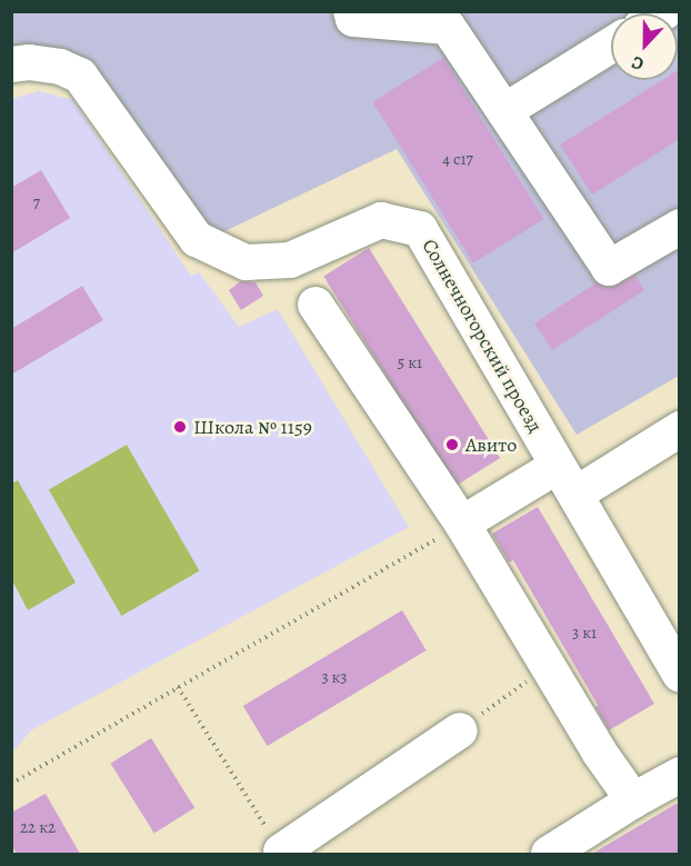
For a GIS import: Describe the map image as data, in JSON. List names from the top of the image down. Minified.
{"streets":{"street":["Солнечногорский проезд"]},"places":["Школа № 1159","Авито"],"house_numbers":["4 с17","7","5 к1","3 к1","3 к3","22 к2"],"north":"bottom"}
